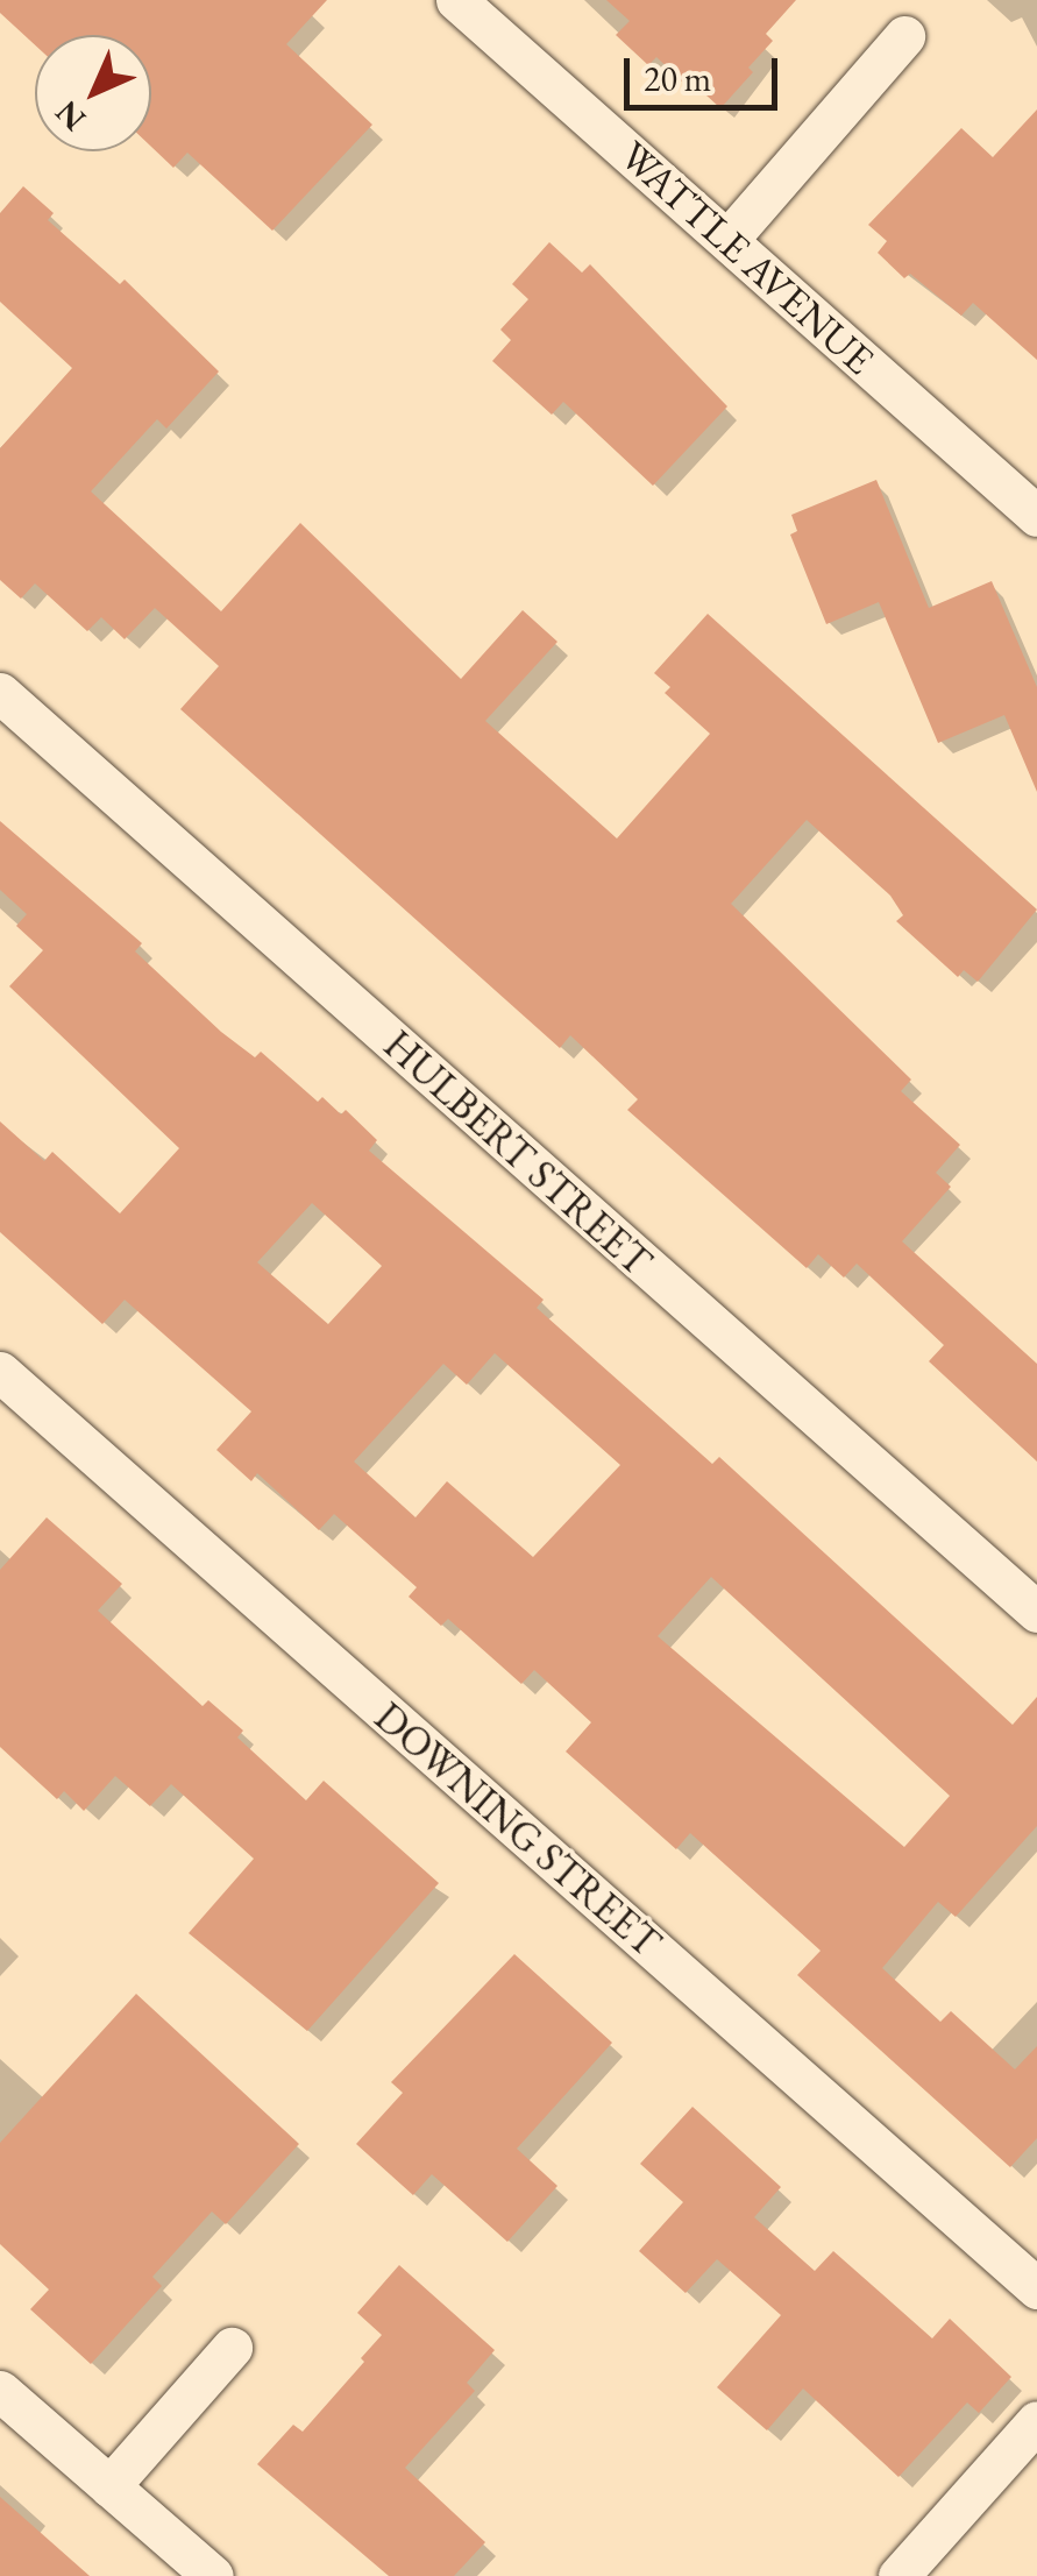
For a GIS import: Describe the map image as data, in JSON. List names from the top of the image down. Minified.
{"streets":{"street":["WATTLE AVENUE","HULBERT STREET","DOWNING STREET"]},"scale_bar":"20 m","north":"bottom left"}
